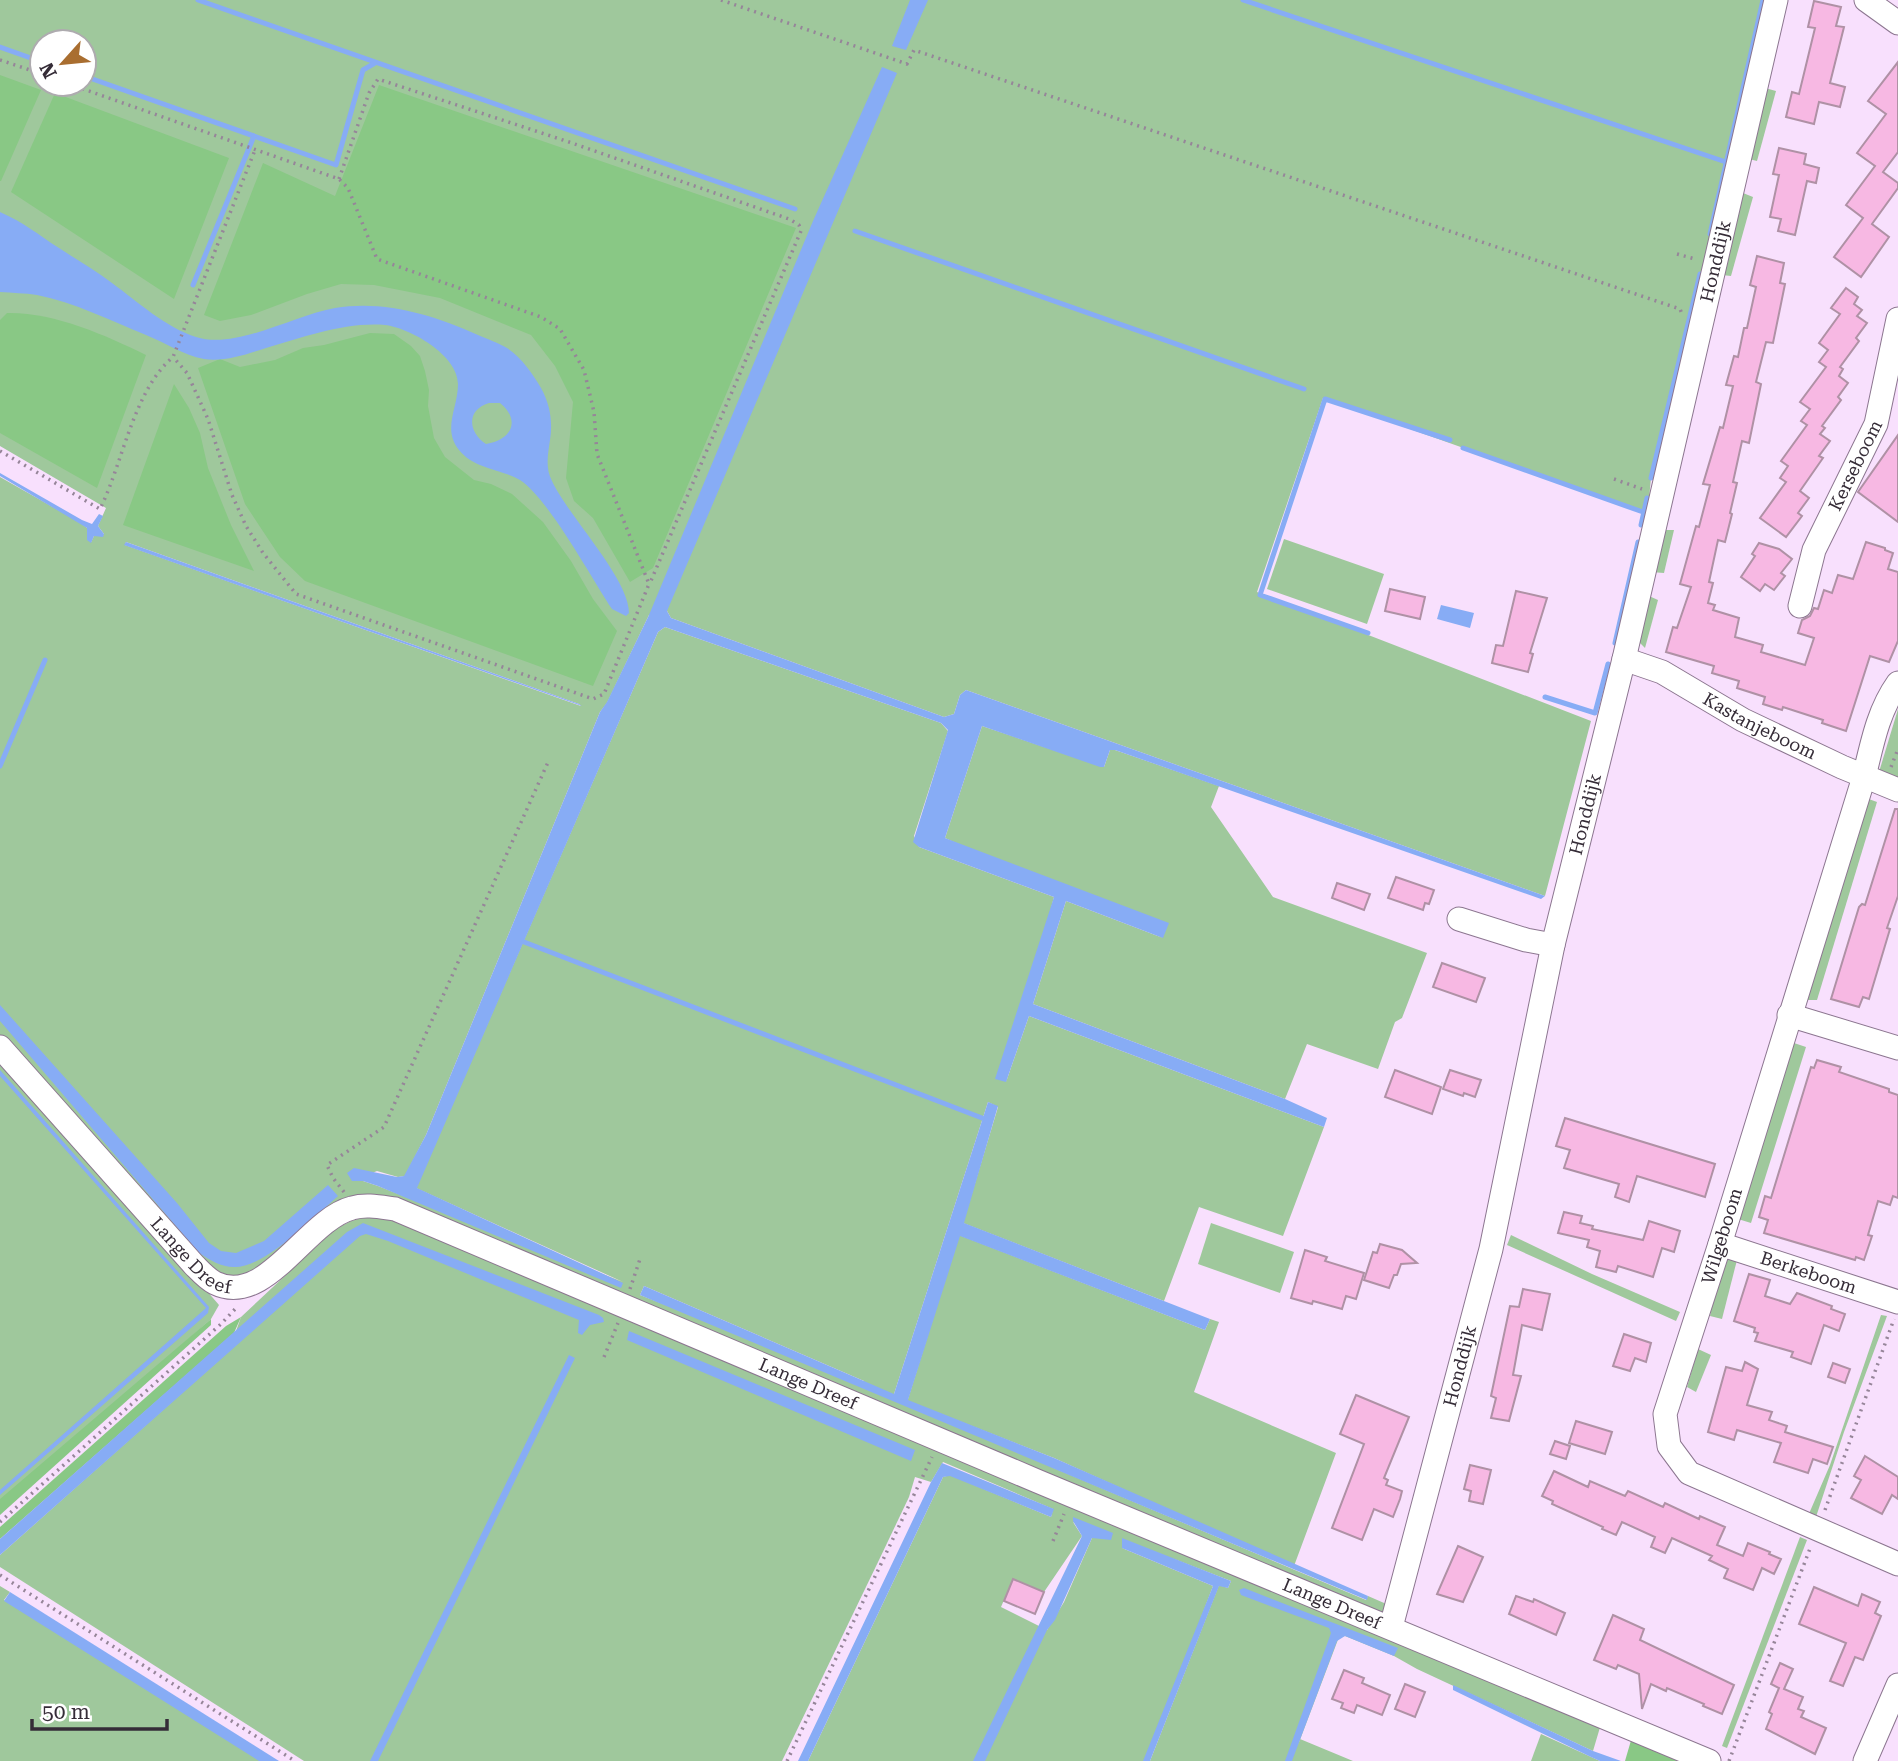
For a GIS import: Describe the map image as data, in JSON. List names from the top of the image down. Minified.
{"streets":{"street":["Honddijk","Kerseboom","Kastanjeboom","Wilgeboom","Lange Dreef","Berkeboom"]},"crossings":[["Honddijk","Kastanjeboom"],["Honddijk","Lange Dreef"],["Kastanjeboom","Wilgeboom"],["Wilgeboom","Berkeboom"]],"scale_bar":"50 m","north":"bottom left"}
